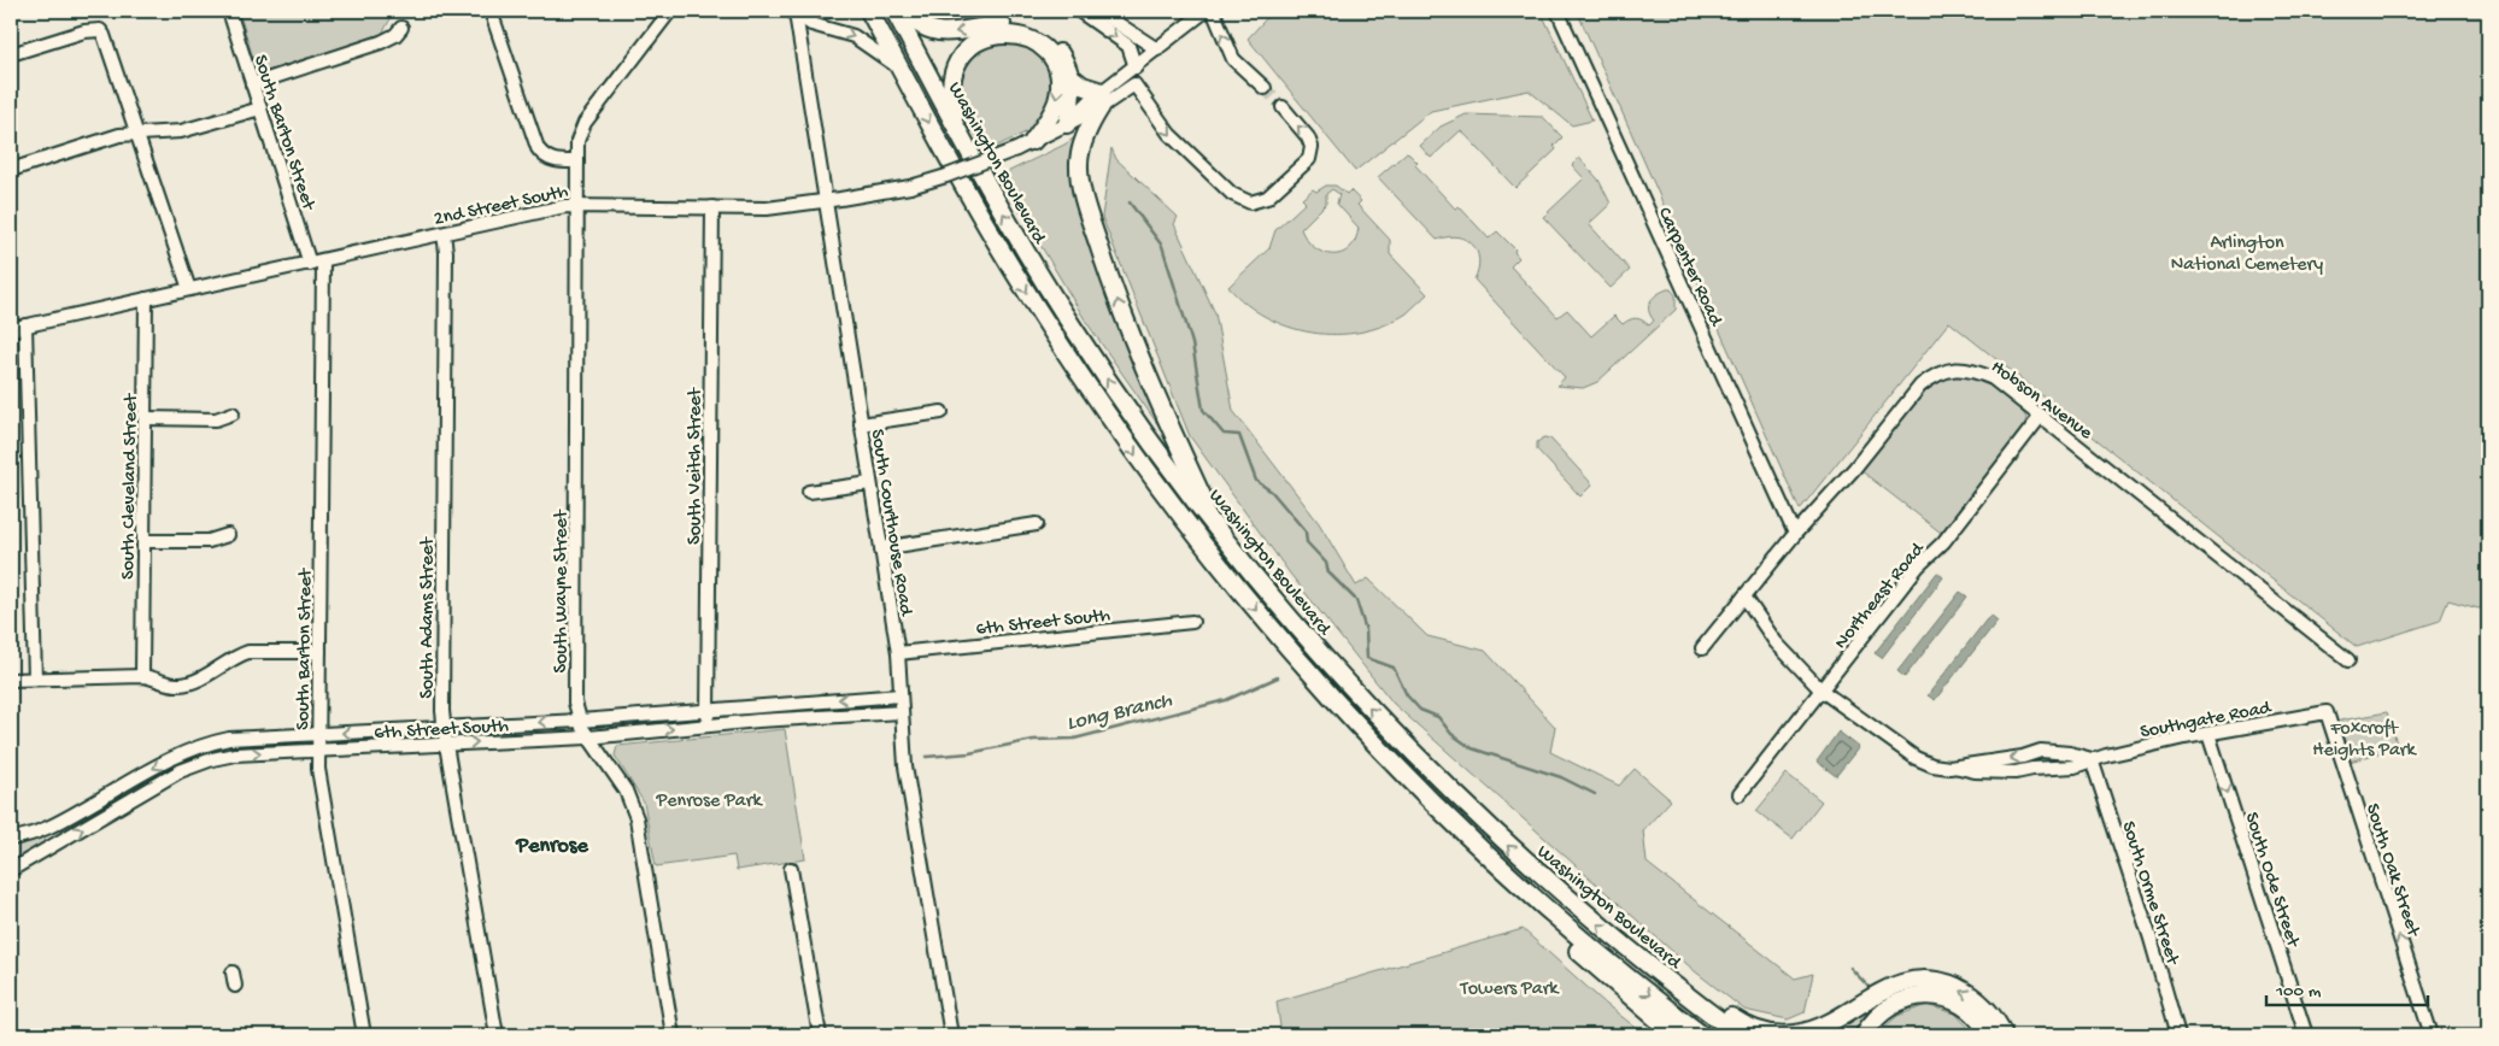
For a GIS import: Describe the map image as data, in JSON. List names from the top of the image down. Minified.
{"streets":{"highway":["Washington Boulevard"],"street":["South Barton Street","2nd Street South","Carpenter Road","Hobson Avenue","South Veitch Street","South Cleveland Street","South Courthouse Road","South Wayne Street","Northeast Road","South Adams Street","6th Street South","Southgate Road","South Oak Street","South Ode Street","South Orme Street"]},"crossings":[["South Barton Street","2nd Street South"],["South Barton Street","6th Street South"],["2nd Street South","South Veitch Street"],["2nd Street South","South Cleveland Street"],["2nd Street South","South Courthouse Road"],["2nd Street South","South Wayne Street"],["2nd Street South","South Adams Street"],["Carpenter Road","Hobson Avenue"],["Hobson Avenue","Northeast Road"],["Hobson Avenue","Southgate Road"],["South Veitch Street","6th Street South"],["South Courthouse Road","6th Street South"],["South Wayne Street","6th Street South"],["Northeast Road","Southgate Road"],["South Adams Street","6th Street South"],["Southgate Road","South Oak Street"],["Southgate Road","South Ode Street"],["Southgate Road","South Orme Street"]],"one_way":["South Oak Street","South Ode Street"],"districts":["Penrose"],"water":["Long Branch"],"parks":["Arlington National Cemetery","Foxcroft Heights Park","Penrose Park","Towers Park"],"scale_bar":"100 m"}
